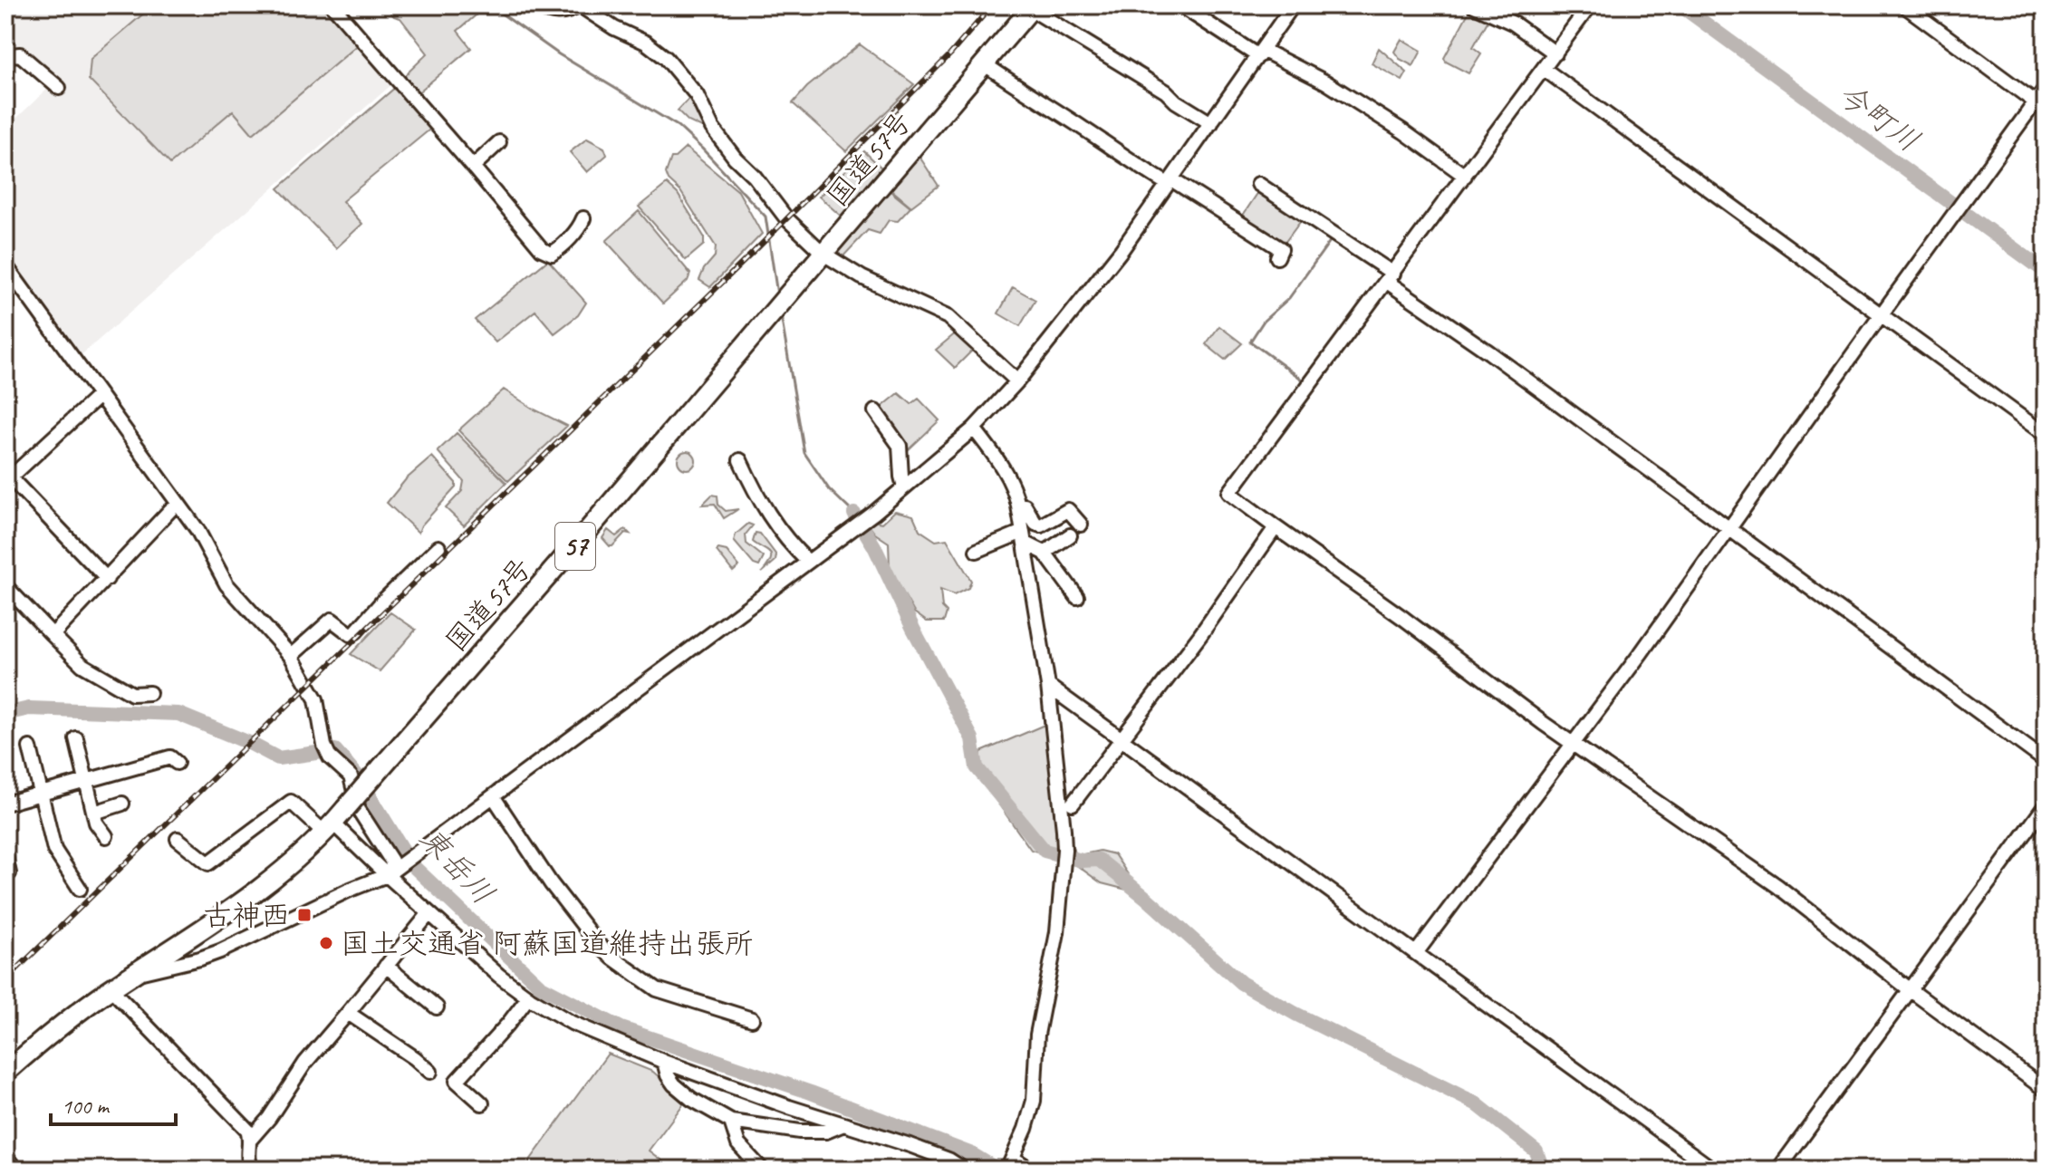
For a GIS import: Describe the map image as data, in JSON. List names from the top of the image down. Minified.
{"streets":{"highway":["国道57号","57"]},"water":["今町川","東岳川"],"places":{"transit":["古神西"],"other":["国土交通省 阿蘇国道維持出張所"]},"scale_bar":"100 m"}
